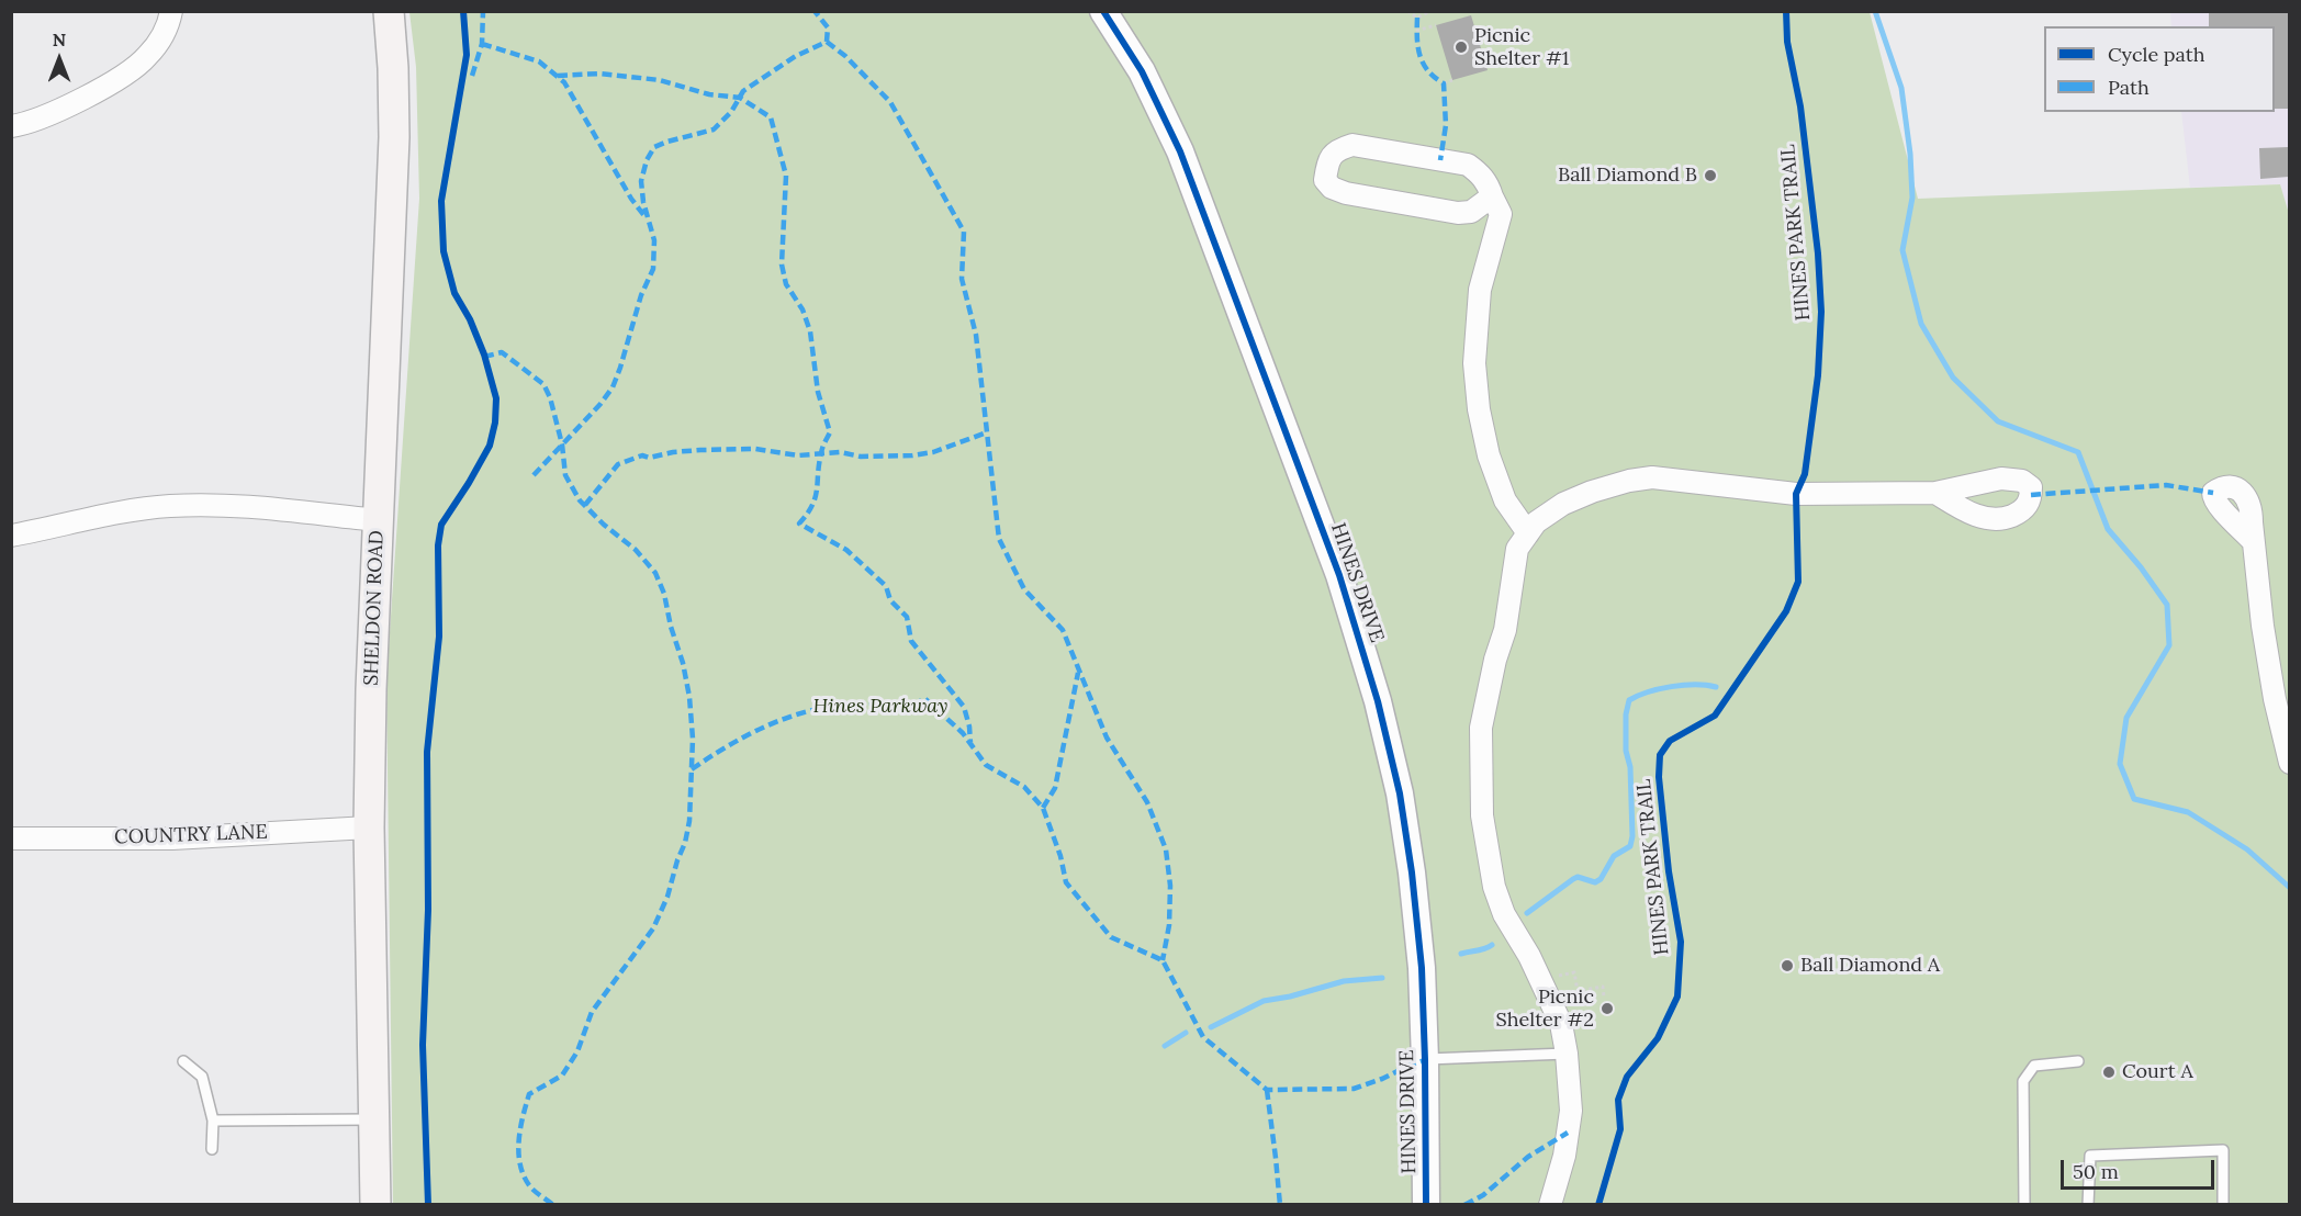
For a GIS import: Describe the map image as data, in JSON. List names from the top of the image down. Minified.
{"streets":{"main road":["SHELDON ROAD"],"street":["HINES DRIVE","COUNTRY LANE"],"cycle path":["HINES PARK TRAIL"]},"crossings":[["SHELDON ROAD","COUNTRY LANE"]],"parks":["Hines Parkway"],"places":["Picnic Shelter #1","Ball Diamond B","Ball Diamond A","Picnic Shelter #2","Court A"],"legend":["Cycle path","Path"],"scale_bar":"50 m","north":"top"}
